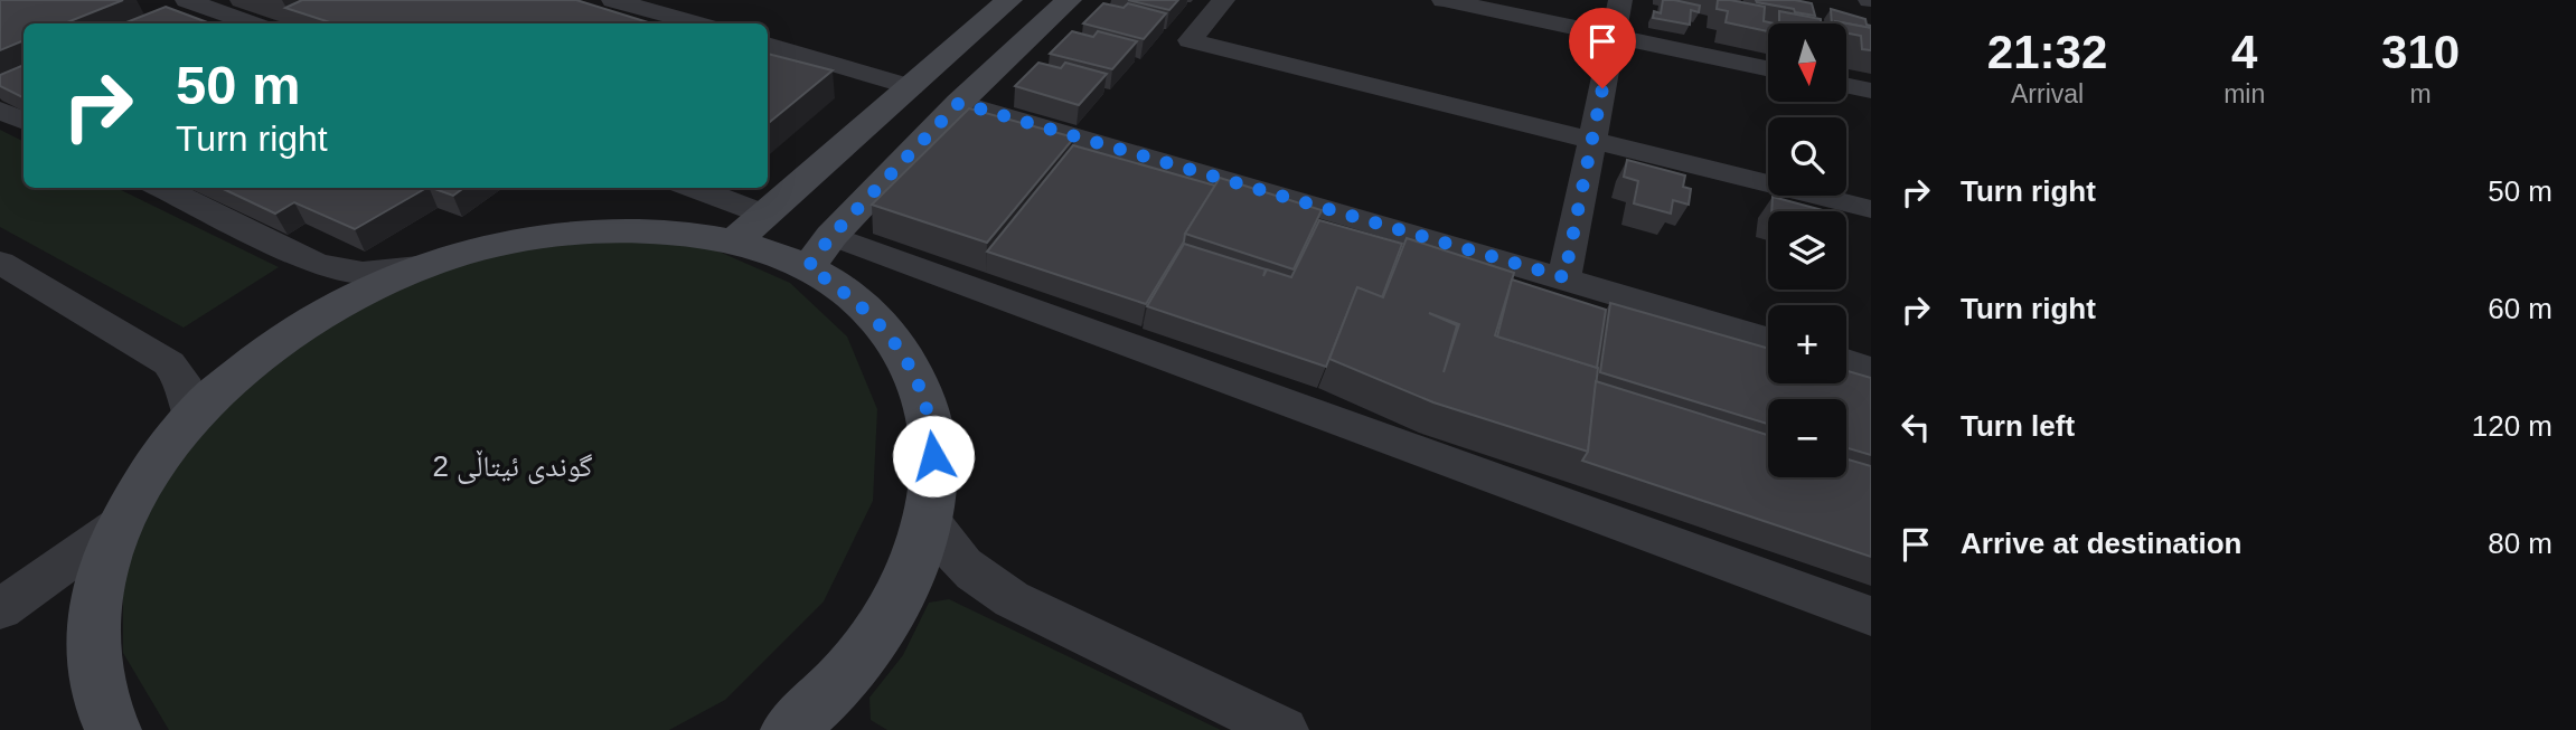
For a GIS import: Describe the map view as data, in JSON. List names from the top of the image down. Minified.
{"districts":["گوندی ئیتاڵی 2"],"north":"bottom","page":{"eta":["21:32","Arrival","4","min","310","m"],"map_buttons":["+","−"],"turn":["50 m","Turn right"],"list":[{"name":"Turn right","value":"50 m"},{"name":"Turn right","value":"60 m"},{"name":"Turn left","value":"120 m"},{"name":"Arrive at destination","value":"80 m"}]}}
